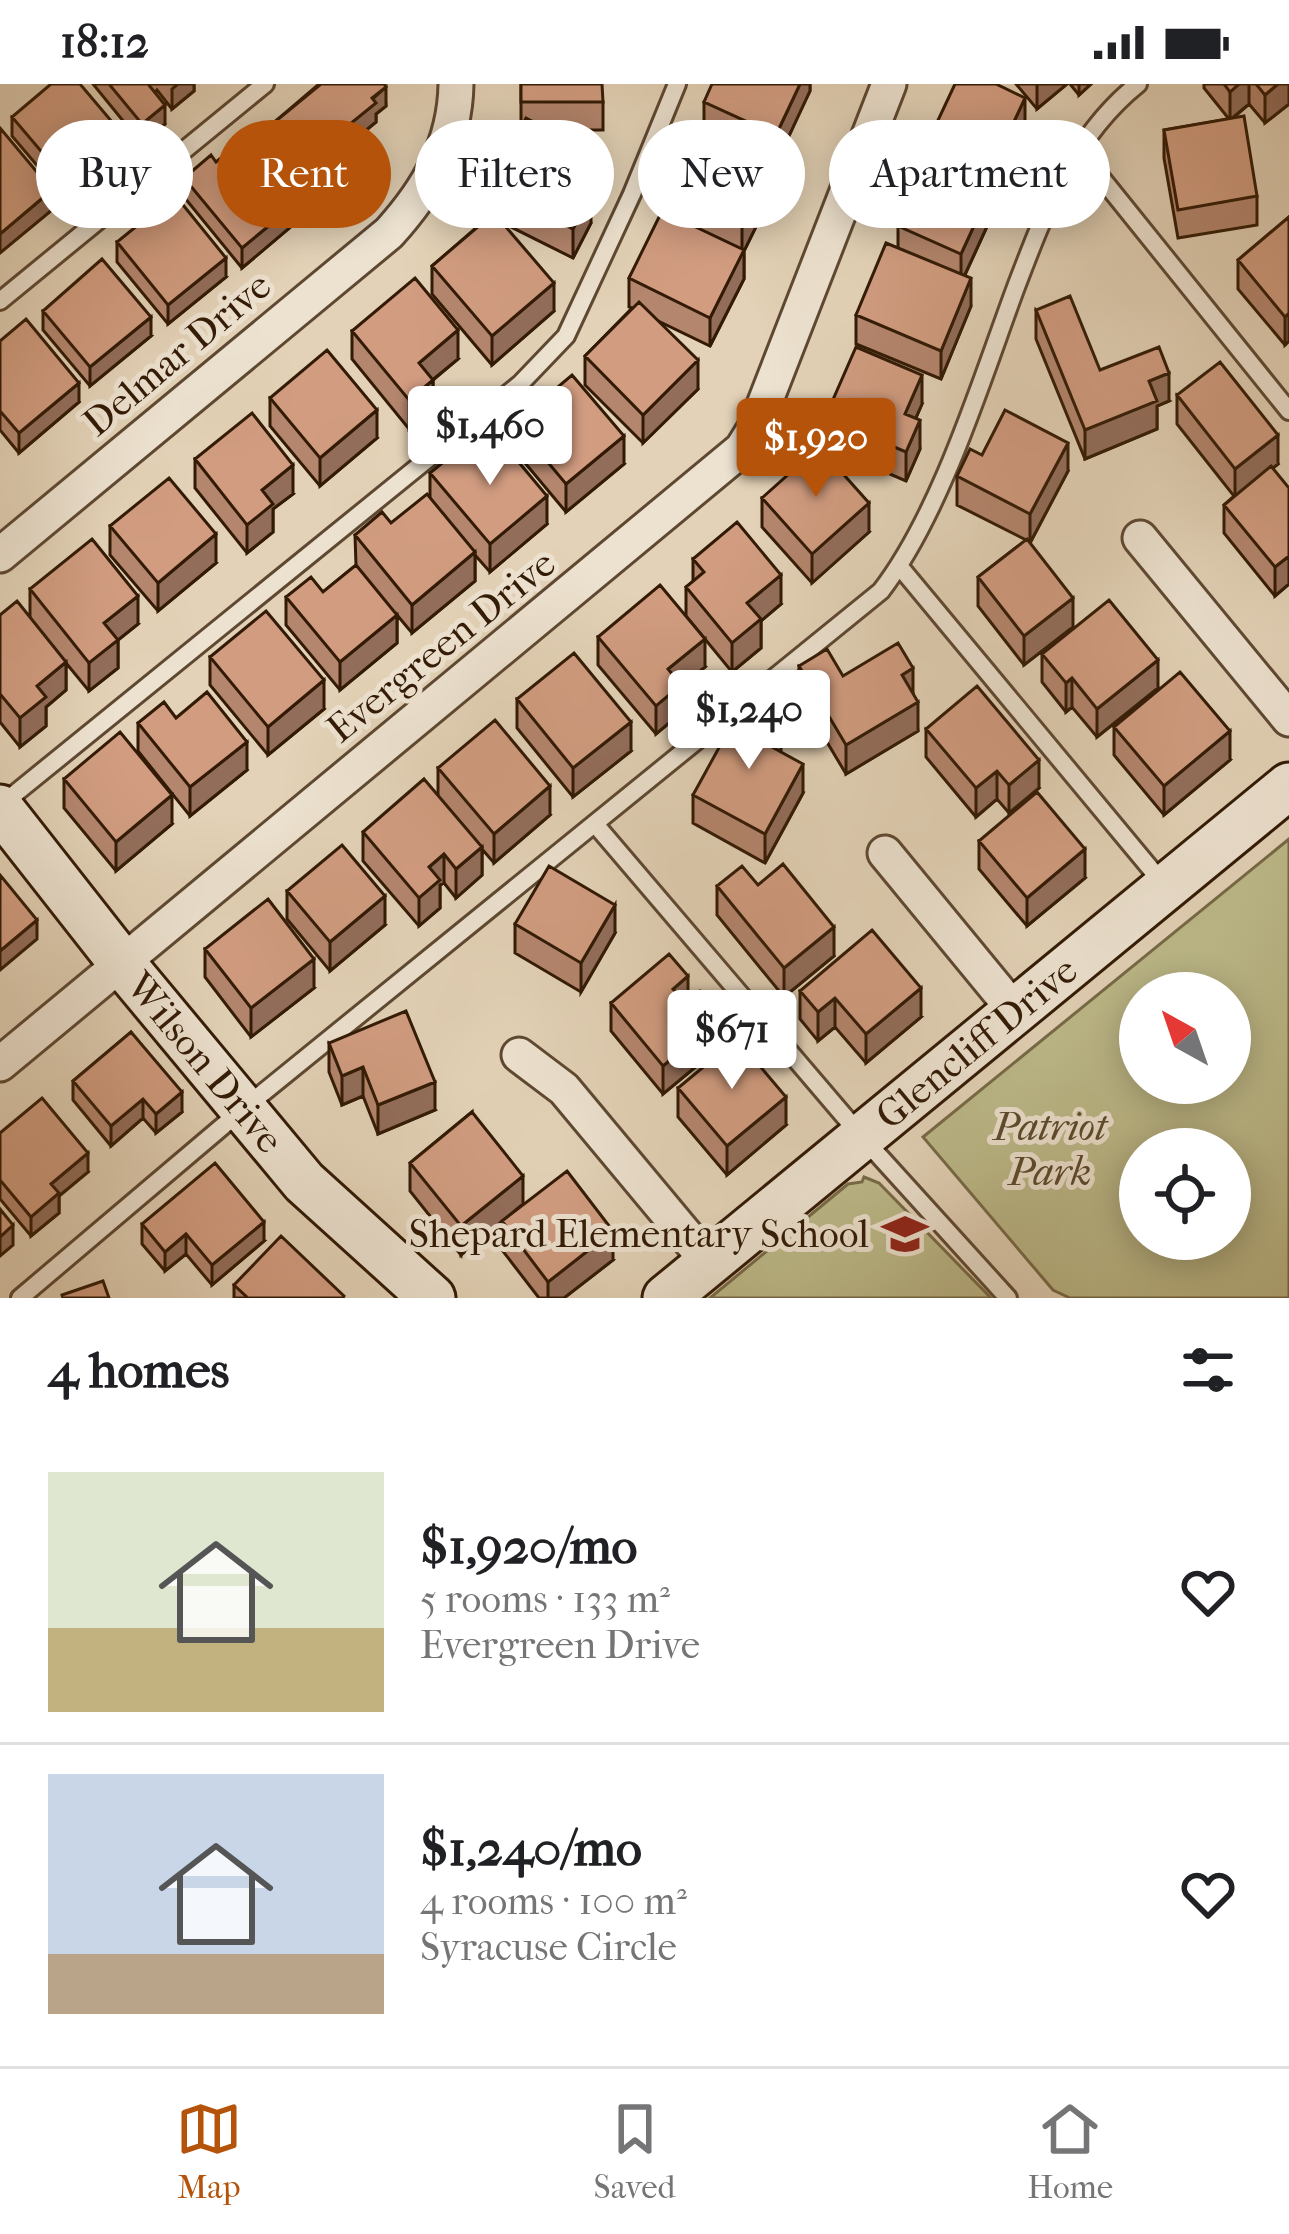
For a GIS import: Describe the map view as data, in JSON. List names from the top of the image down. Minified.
{"streets":{"street":["Delmar Drive","Evergreen Drive","Glencliff Drive","Wilson Drive"]},"crossings":[["Evergreen Drive","Wilson Drive"]],"parks":["Patriot Park"],"places":{"school or university":["Shepard Elementary School"]},"north":"top left","page":{"status":"18:12","chip":["Buy","Rent","Filters","New","Apartment"],"price":["$1,460","$1,920","$1,240","$671"],"heading":"4 homes","list":[{"name":"$1,920/mo","note":"5 rooms · 133 m² · Evergreen Drive"},{"name":"$1,240/mo","note":"4 rooms · 100 m² · Syracuse Circle"}],"tabs":["Map","Saved","Home"]}}
